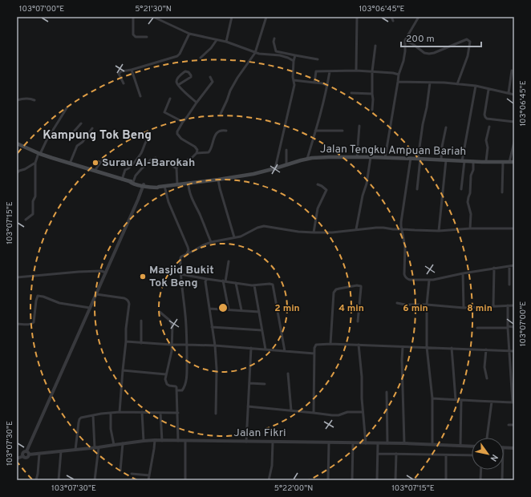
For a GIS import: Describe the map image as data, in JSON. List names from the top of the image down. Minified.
{"streets":{"main road":["Jalan Tengku Ampuan Bariah"],"street":["Jalan Fikri"]},"districts":["Kampung Tok Beng"],"places":["Surau Al-Barokah","Masjid Bukit Tok Beng"],"scale_bar":"200 m","north":"bottom right","coordinates":["103°07'00\"E","5°21'30\"N","103°06'45\"E","103°07'15\"E","103°07'30\"E","5°22'00\"N"],"rings":["2 min","4 min","6 min","8 min"]}
